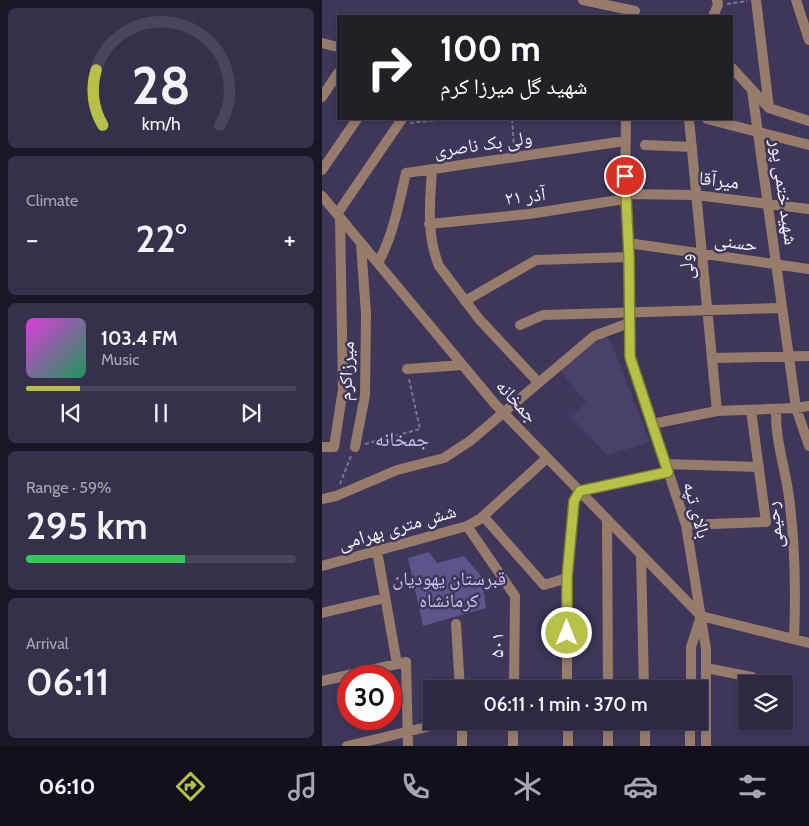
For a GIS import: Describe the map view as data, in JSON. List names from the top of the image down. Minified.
{"streets":{"street":["ولی بک ناصری","میرآقا","شهید ختمی پور","۲۱ آذر","حسنی","ولی","میرزاکرم","جمخانه","بالای تپه","رحیمی","شش متری بهرامی","۵۰۱"]},"crossings":[["ولی بک ناصری","جمخانه"],["ولی بک ناصری","بالای تپه"],["میرآقا","شهید ختمی پور"],["میرآقا","۲۱ آذر"],["میرآقا","ولی"],["میرآقا","بالای تپه"],["شهید ختمی پور","حسنی"],["۲۱ آذر","بالای تپه"],["حسنی","ولی"],["حسنی","بالای تپه"],["میرزاکرم","جمخانه"],["جمخانه","بالای تپه"],["جمخانه","شش متری بهرامی"],["شش متری بهرامی","۵۰۱"]],"districts":["جمخانه"],"parks":["قبرستان یهودیان کرمانشاه"],"page":{"turn":["100 m","شهید گل میرزا کرم"],"tile":["Climate",["Range · 59%","295 km"],["Arrival","06:11"]],"heat":["−","22°","+"],"song":["103.4 FM","Music"],"limit":"30","trip":"06:11 · 1 min · 370 m","tabs":"06:10","gauge":["28","km/h"]}}
